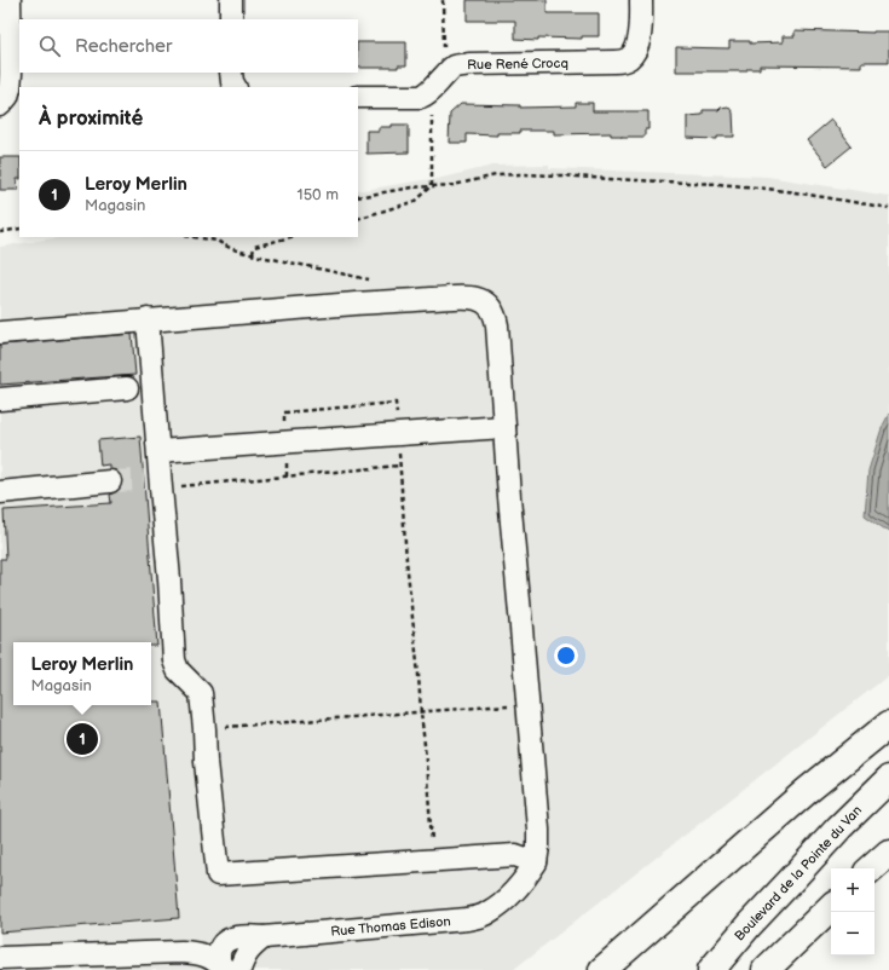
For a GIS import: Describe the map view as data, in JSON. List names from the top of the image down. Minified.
{"streets":{"highway":["Boulevard de la Pointe du Van"],"street":["Rue René Crocq","Rue Thomas Edison"]},"page":{"search":"Rechercher","heading":"À proximité","list":[{"mark":"1","name":"Leroy Merlin","note":"Magasin","value":"150 m"}],"popup":["Leroy Merlin","Magasin"],"pins":"1","map_buttons":["+","−"]}}
